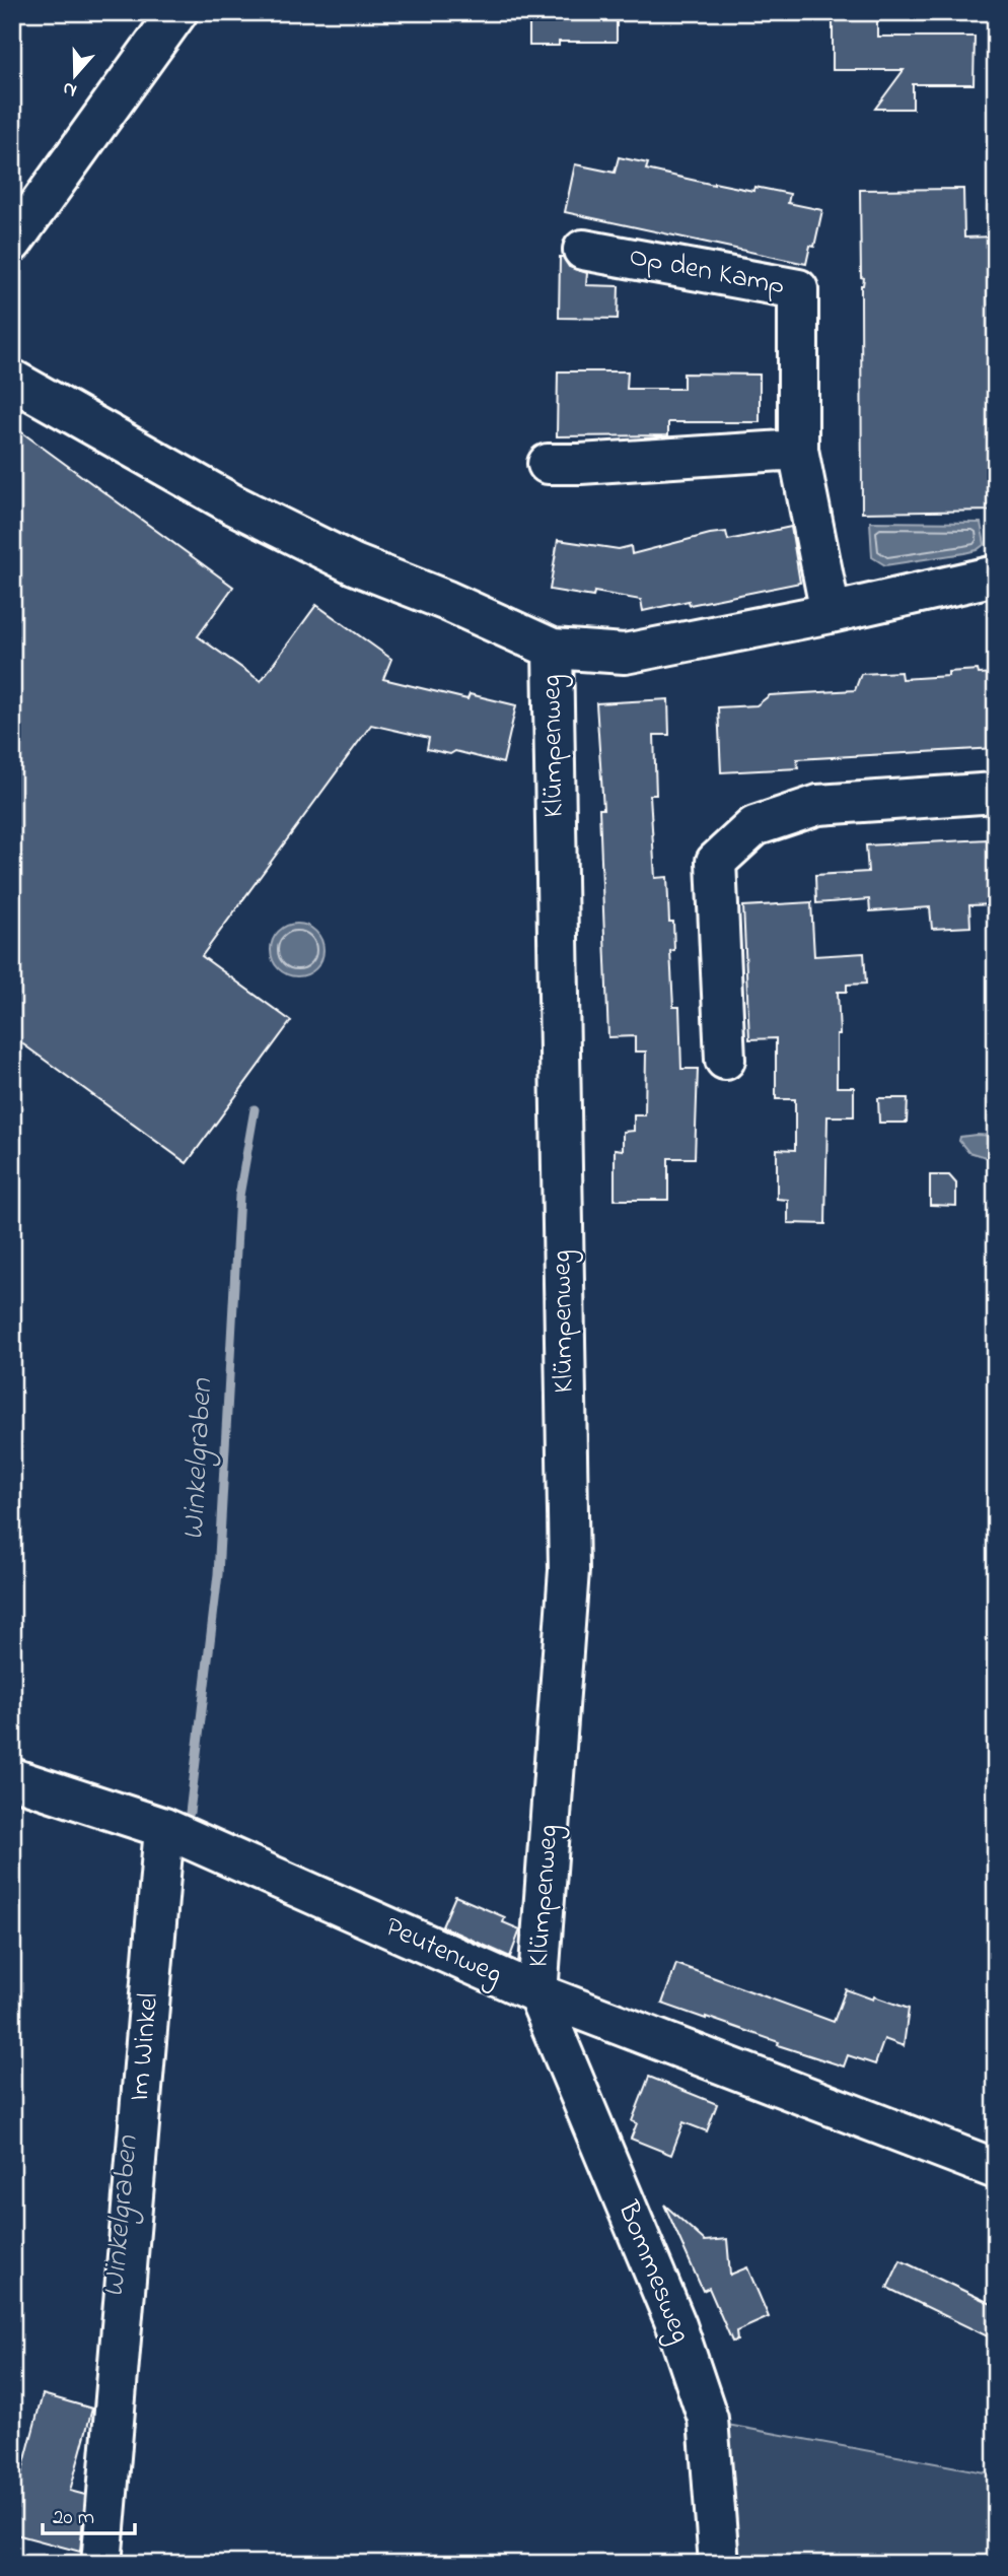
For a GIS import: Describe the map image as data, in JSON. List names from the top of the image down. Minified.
{"streets":{"street":["Op den Kamp","Klümpenweg","Peutenweg","Im Winkel","Bommesweg"]},"crossings":[["Op den Kamp","Klümpenweg"],["Klümpenweg","Peutenweg"],["Klümpenweg","Bommesweg"],["Peutenweg","Im Winkel"],["Peutenweg","Bommesweg"]],"water":["Winkelgraben"],"scale_bar":"20 m","north":"bottom"}
